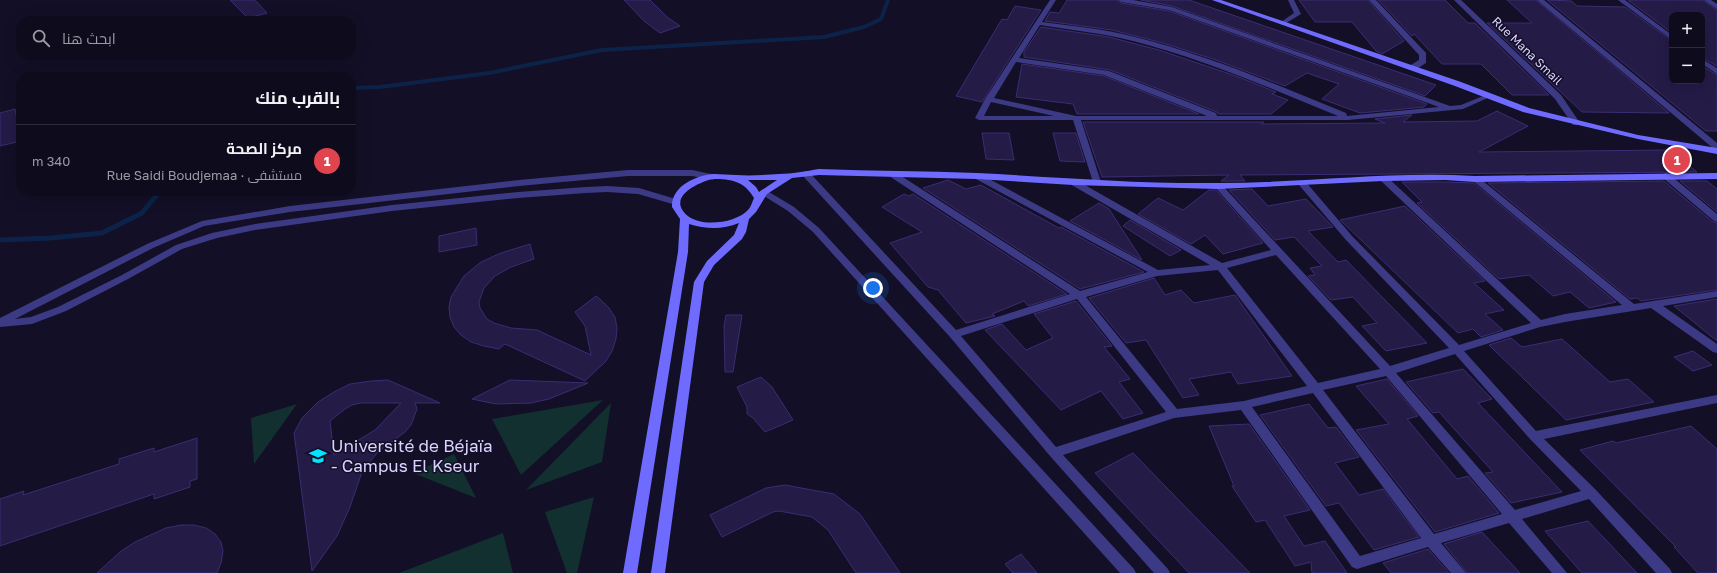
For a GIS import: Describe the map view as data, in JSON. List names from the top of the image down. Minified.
{"streets":{"street":["Rue Mana Smail"]},"places":{"school or university":["Université de Béjaïa - Campus El Kseur"]},"page":{"map_buttons":["+","−"],"search":"ابحث هنا","heading":"بالقرب منك","list":[{"mark":"1","name":"مركز الصحة","note":"مستشفى · Rue Saidi Boudjemaa","value":"340 m"}],"pins":"1"}}
